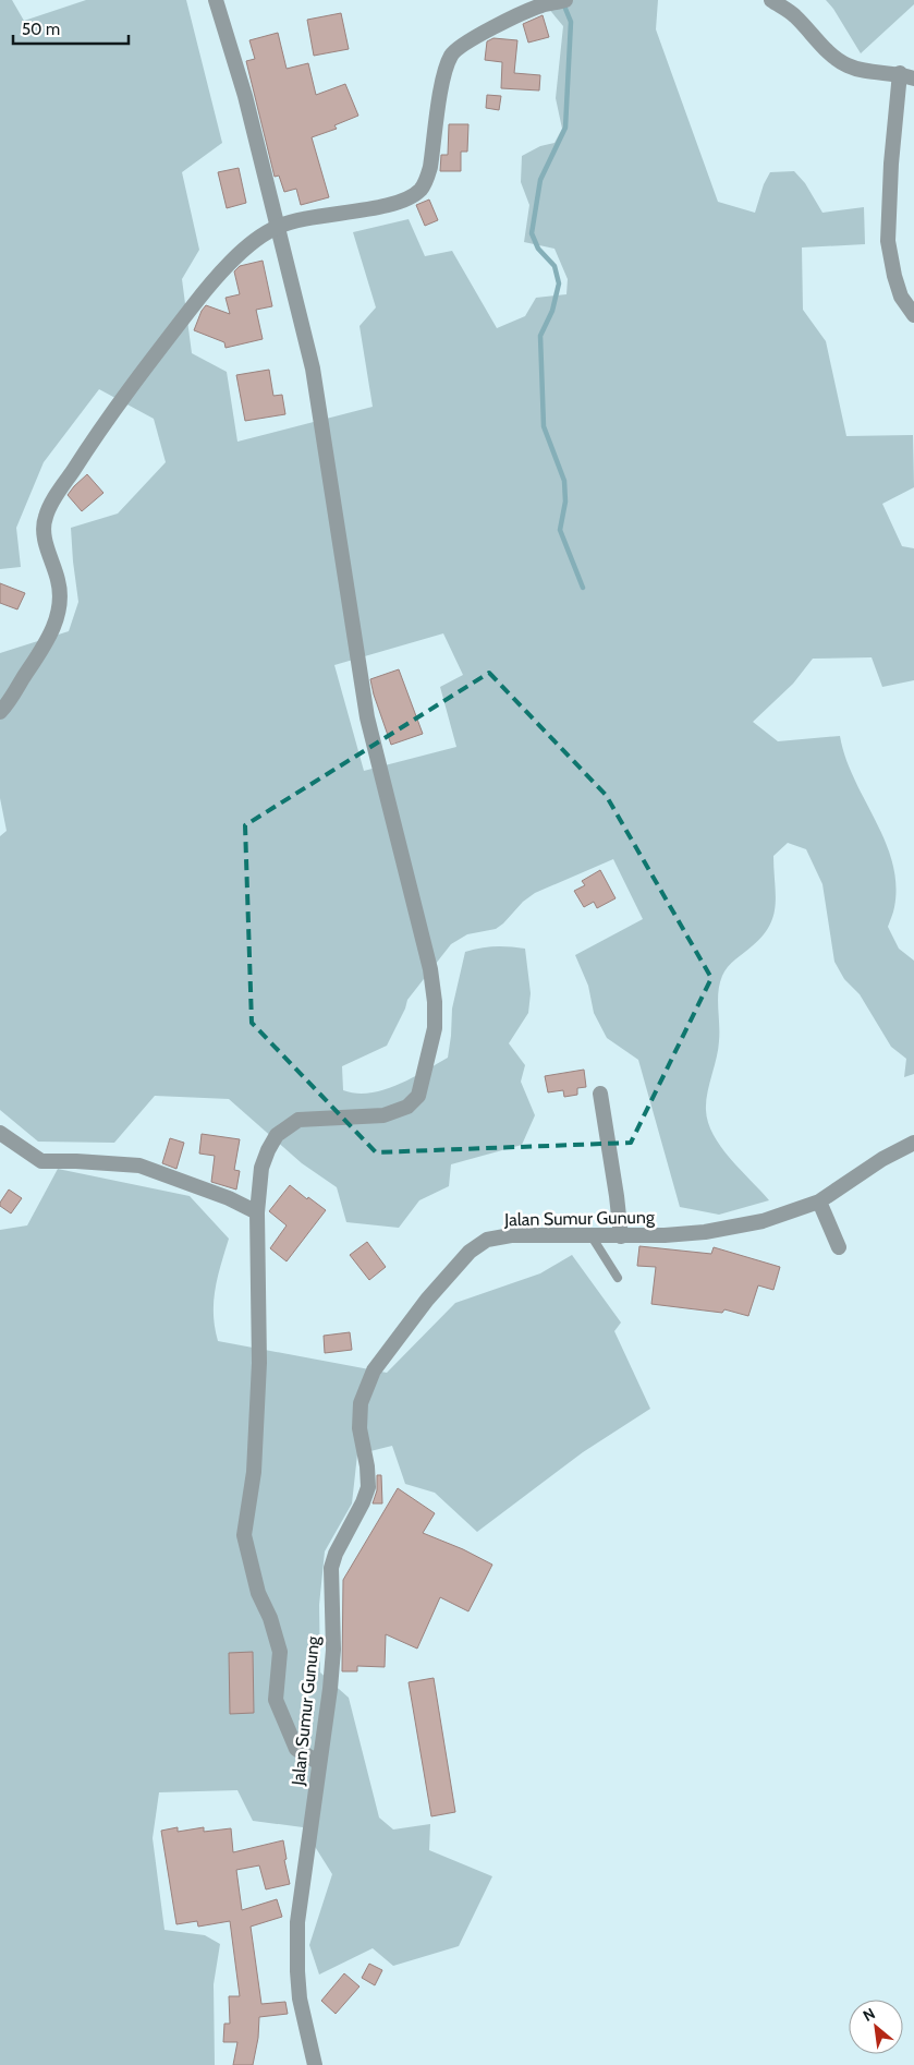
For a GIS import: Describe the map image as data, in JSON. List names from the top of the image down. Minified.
{"streets":{"street":["Jalan Sumur Gunung"]},"scale_bar":"50 m","north":"top left"}
